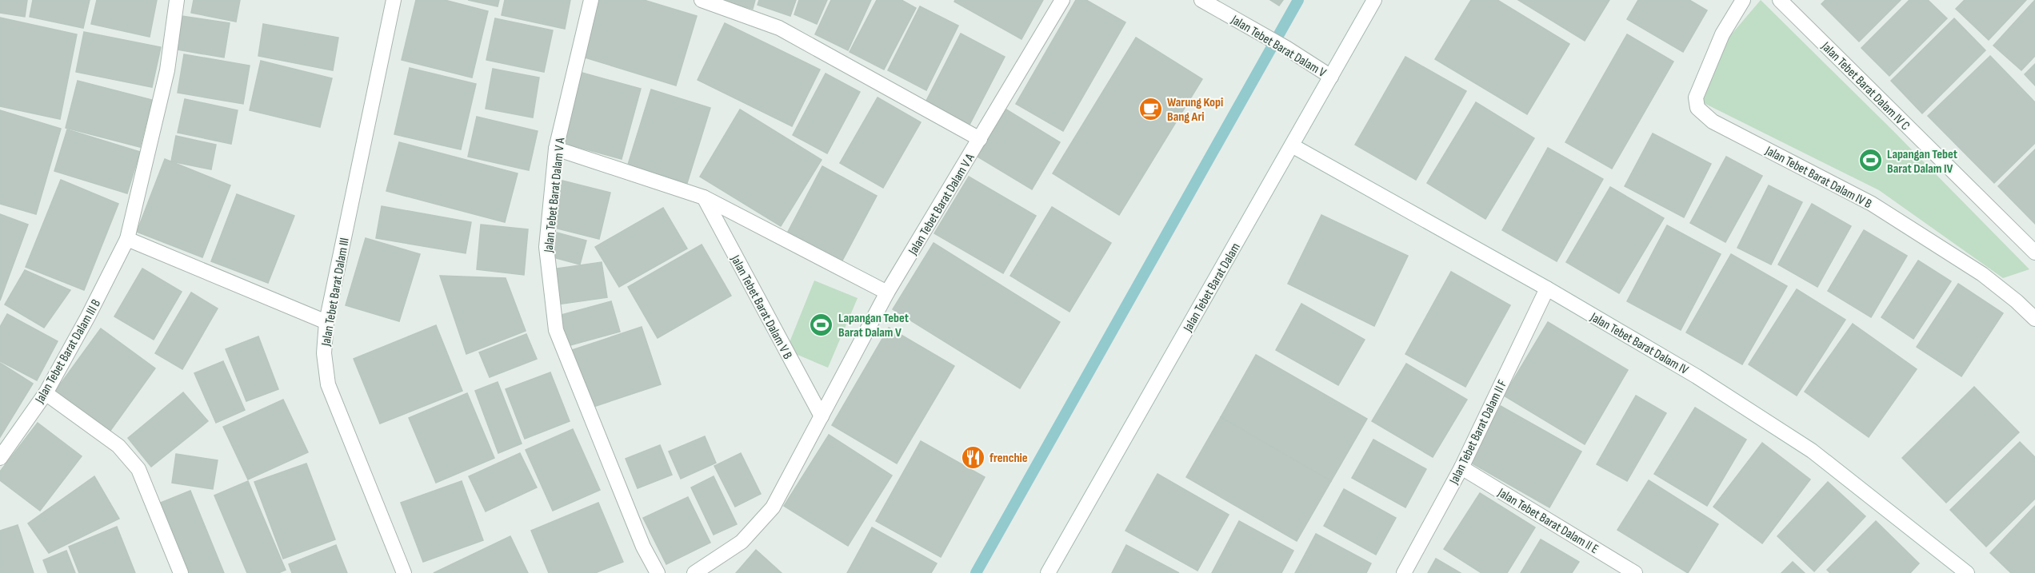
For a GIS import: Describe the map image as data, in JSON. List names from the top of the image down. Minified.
{"streets":{"street":["Jalan Tebet Barat Dalam V","Jalan Tebet Barat Dalam IV C","Jalan Tebet Barat Dalam IV B","Jalan Tebet Barat Dalam V A","Jalan Tebet Barat Dalam","Jalan Tebet Barat Dalam III","Jalan Tebet Barat Dalam V B","Jalan Tebet Barat Dalam IV","Jalan Tebet Barat Dalam III B","Jalan Tebet Barat Dalam II F","Jalan Tebet Barat Dalam II E"]},"crossings":[["Jalan Tebet Barat Dalam V","Jalan Tebet Barat Dalam"],["Jalan Tebet Barat Dalam V A","Jalan Tebet Barat Dalam V B"],["Jalan Tebet Barat Dalam","Jalan Tebet Barat Dalam IV"],["Jalan Tebet Barat Dalam IV","Jalan Tebet Barat Dalam II F"],["Jalan Tebet Barat Dalam II F","Jalan Tebet Barat Dalam II E"]],"places":{"cafe":["Warung Kopi Bang Ari"],"sports":["Lapangan Tebet Barat Dalam IV","Lapangan Tebet Barat Dalam V"],"restaurant":["frenchie"]}}
